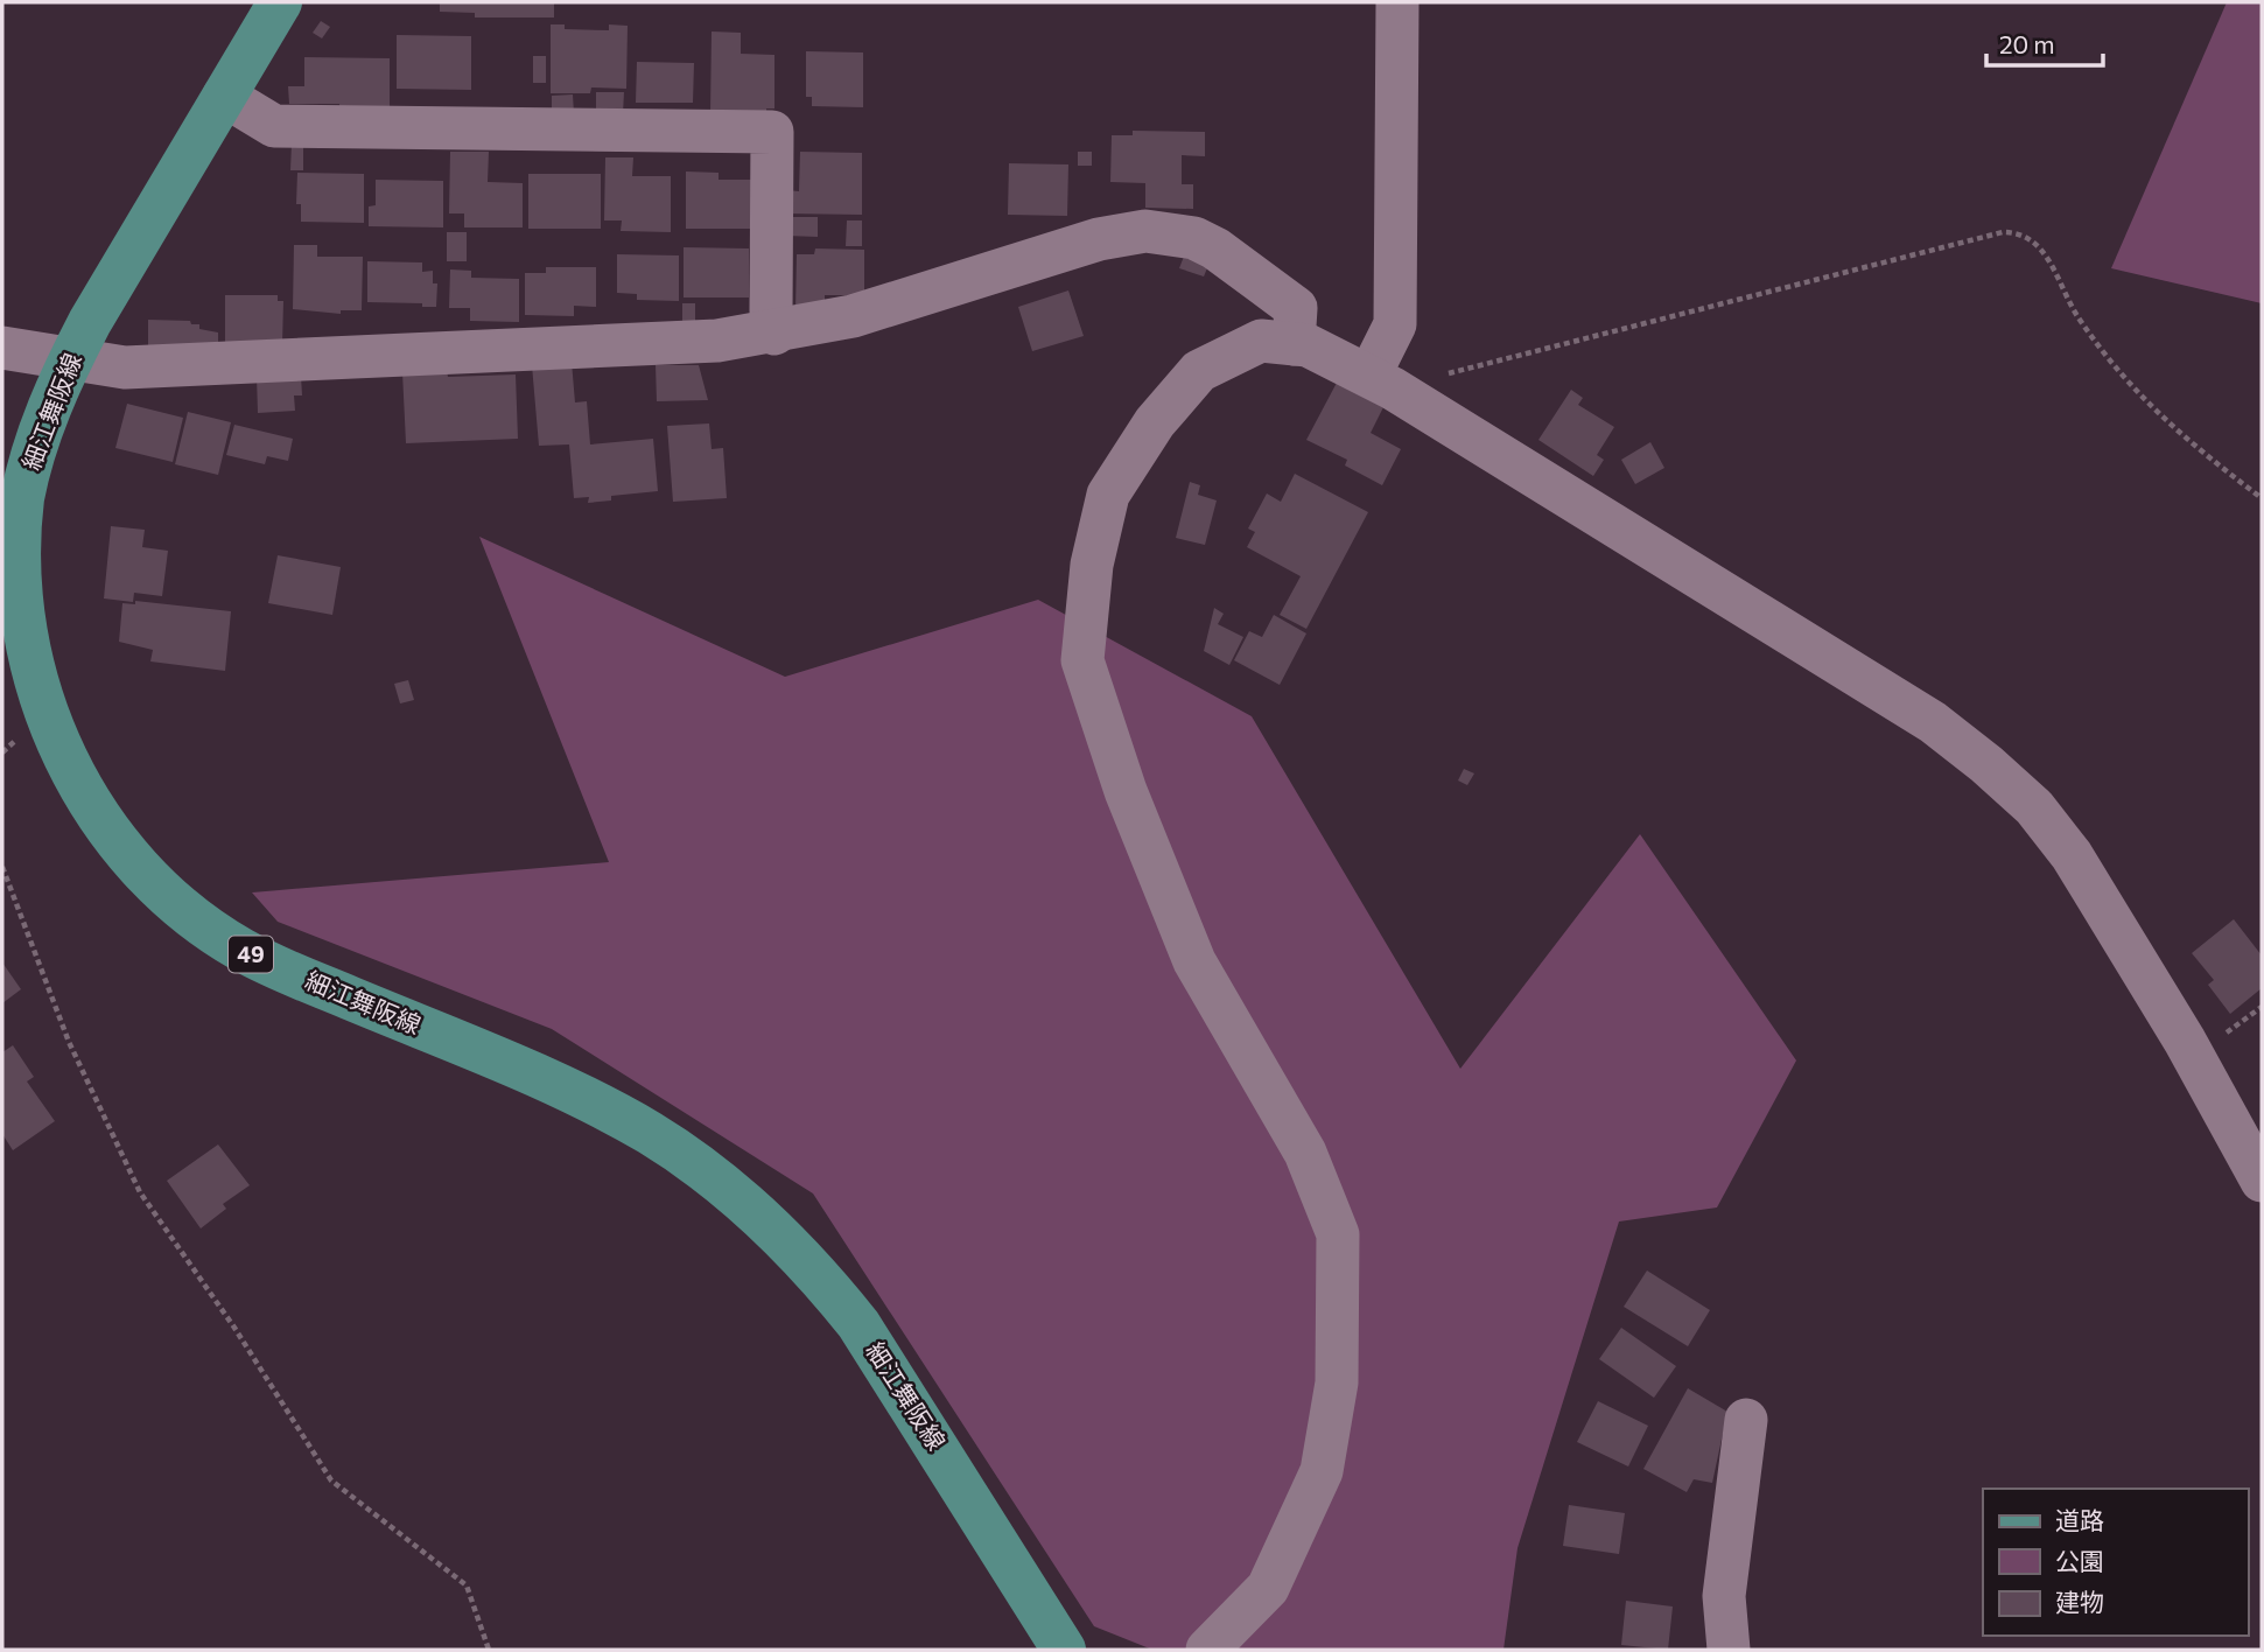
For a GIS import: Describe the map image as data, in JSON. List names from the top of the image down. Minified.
{"streets":{"main road":["細江舞阪線","49"]},"legend":["道路","公園","建物"],"scale_bar":"20 m"}
